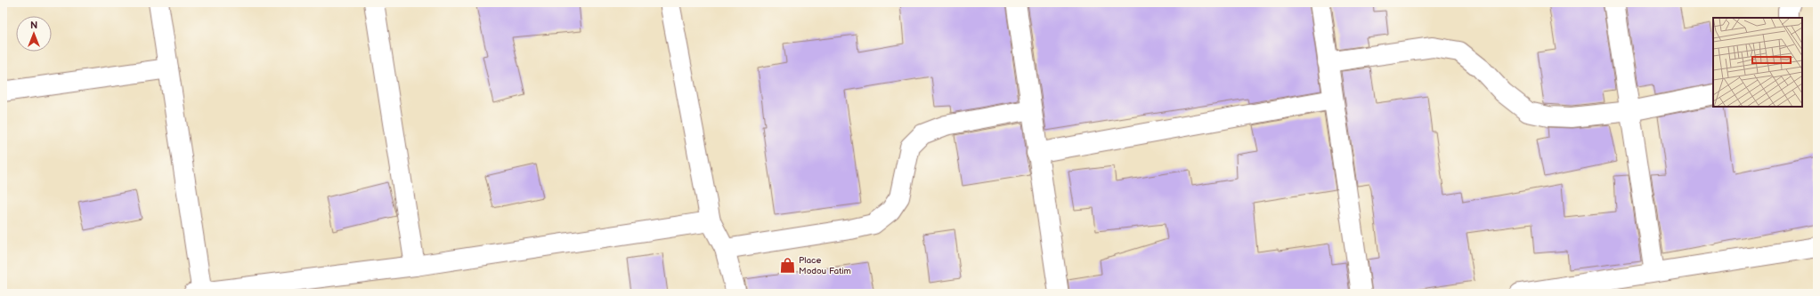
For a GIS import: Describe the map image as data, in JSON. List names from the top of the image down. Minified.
{"places":{"shop":["Place Modou Fatim"]},"north":"top"}
